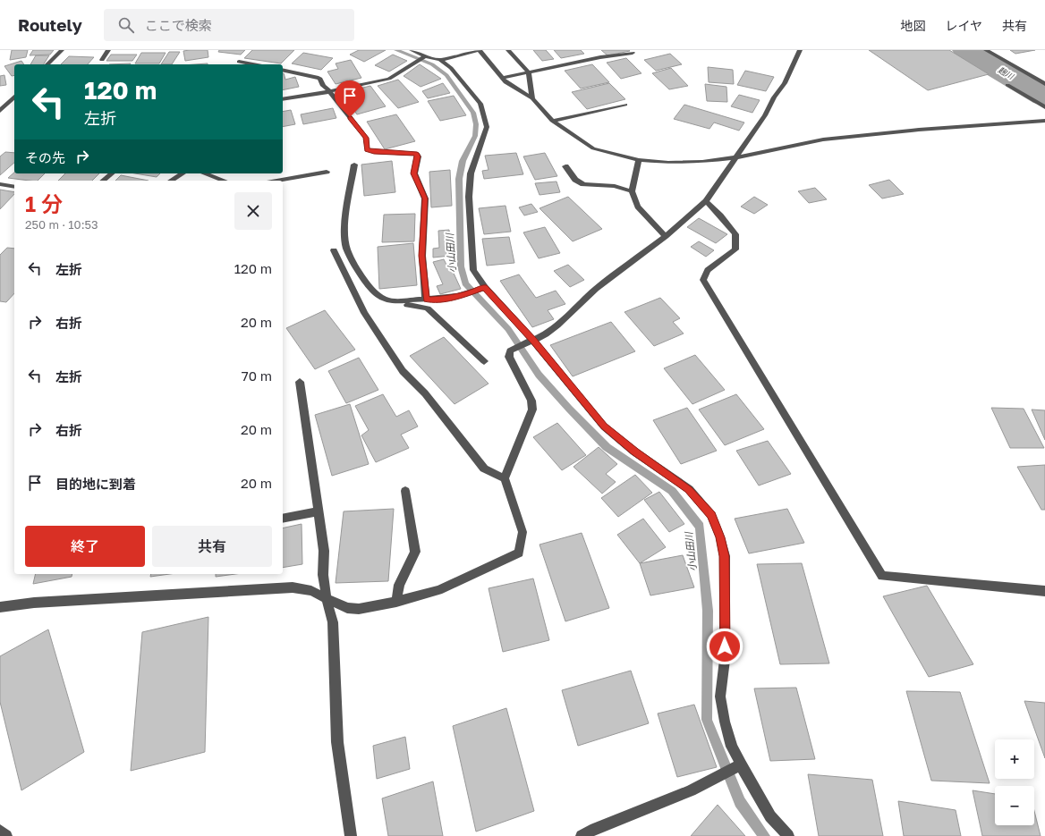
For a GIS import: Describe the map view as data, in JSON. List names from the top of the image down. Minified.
{"water":["麹川","小山田川"],"page":{"header":"Routely","search":"ここで検索","nav":["地図","レイヤ","共有"],"turn":["120 m","左折"],"then":"その先","heading":["1 分","250 m · 10:53"],"list":[{"name":"左折","value":"120 m"},{"name":"右折","value":"20 m"},{"name":"左折","value":"70 m"},{"name":"右折","value":"20 m"},{"name":"目的地に到着","value":"20 m"}],"buttons":["終了","共有"],"map_buttons":["+","−"]}}
